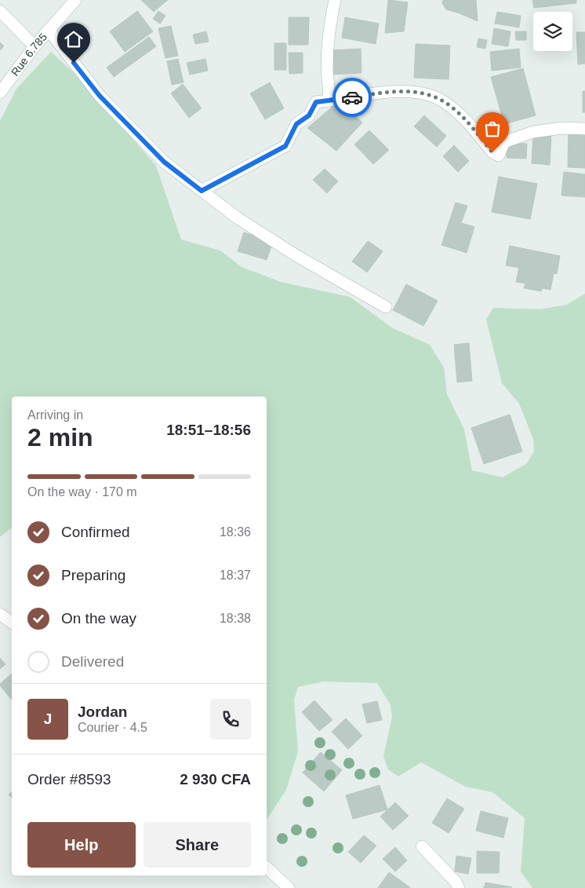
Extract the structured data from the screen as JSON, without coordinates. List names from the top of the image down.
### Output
{
  "streets": {
    "street": ["Rue 6.785"]
  },
  "page": {
    "heading": ["2 min", "Arriving in", "18:51–18:56"],
    "panel": [
      "Jordan",
      "Courier · 4.5",
      "Order #8593",
      "2 930 CFA"
    ],
    "bar": "On the way · 170 m",
    "list": [
      ["Confirmed", "18:36"],
      ["Preparing", "18:37"],
      ["On the way", "18:38"],
      "Delivered"
    ],
    "round": "J",
    "buttons": ["Help", "Share"]
  }
}
